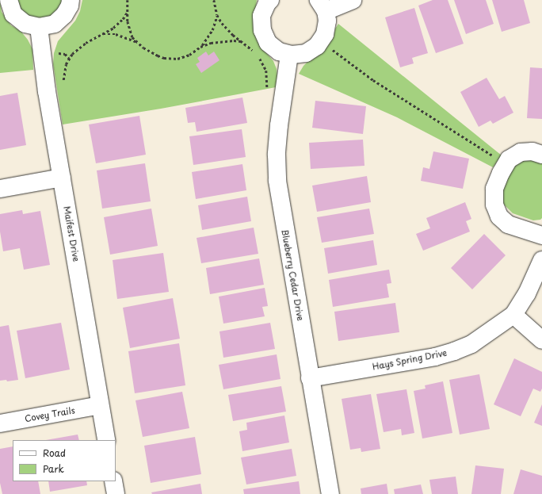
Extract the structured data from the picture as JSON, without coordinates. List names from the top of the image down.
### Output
{
  "streets": {
    "street": [
      "Maifest Drive",
      "Blueberry Cedar Drive",
      "Hays Spring Drive",
      "Covey Trails"
    ]
  },
  "crossings": [
    ["Maifest Drive", "Covey Trails"],
    ["Blueberry Cedar Drive", "Hays Spring Drive"]
  ],
  "legend": ["Road", "Park"]
}
